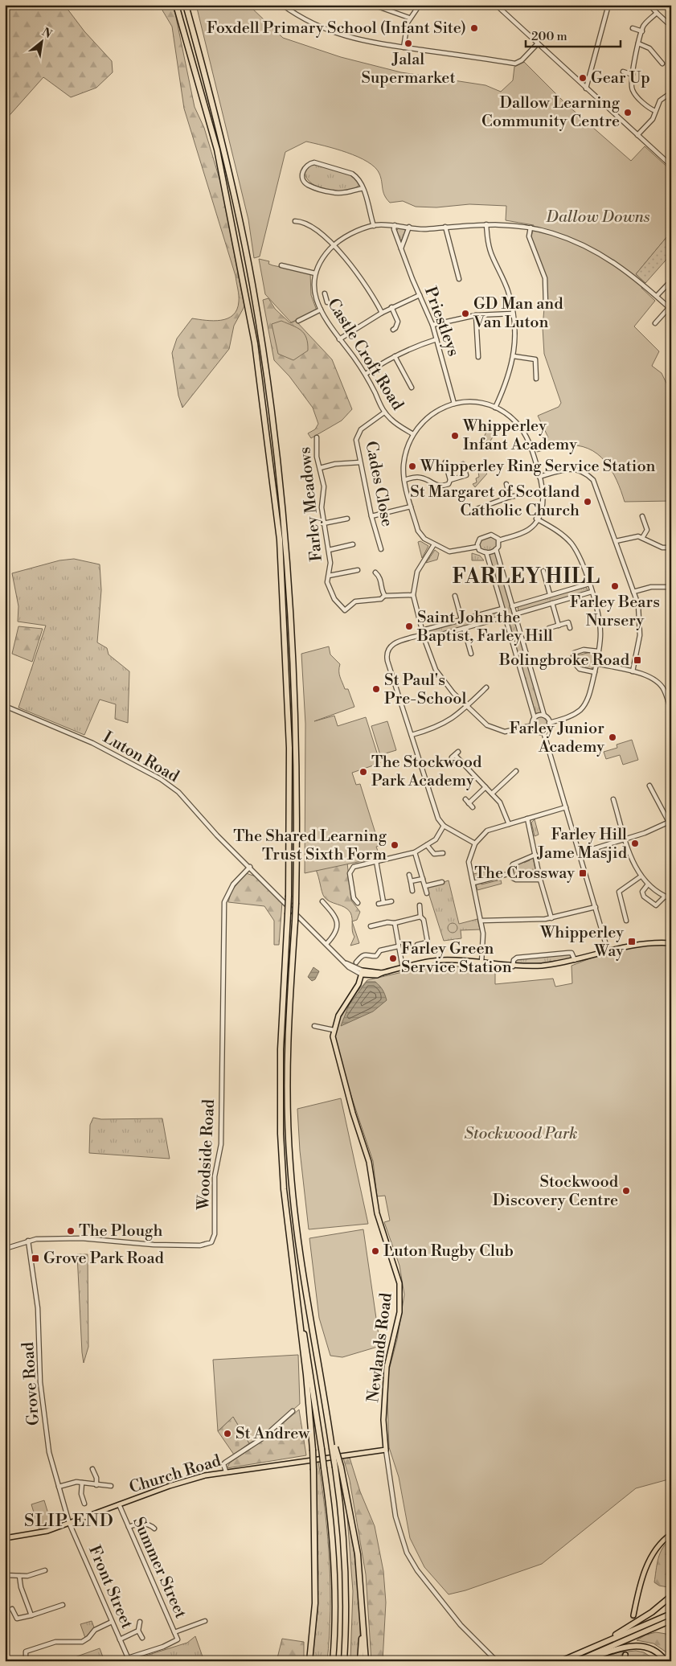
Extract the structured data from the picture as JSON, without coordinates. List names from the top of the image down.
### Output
{
  "streets": {
    "main road": ["Newlands Road", "Church Road"],
    "street": [
      "Priestleys",
      "Castle Croft Road",
      "Cades Close",
      "Farley Meadows",
      "Luton Road",
      "Woodside Road",
      "Grove Road",
      "Summer Street",
      "Front Street"
    ]
  },
  "crossings": [
    ["Priestleys", "Castle Croft Road"],
    ["Castle Croft Road", "Cades Close"],
    ["Luton Road", "Woodside Road"],
    ["Luton Road", "Newlands Road"],
    ["Woodside Road", "Grove Road"],
    ["Newlands Road", "Church Road"],
    ["Grove Road", "Church Road"],
    ["Grove Road", "Front Street"],
    ["Church Road", "Summer Street"],
    ["Church Road", "Front Street"],
    ["Summer Street", "Front Street"]
  ],
  "districts": ["FARLEY HILL", "SLIP END"],
  "parks": ["Dallow Downs", "Stockwood Park"],
  "places": {
    "other": [
      "Foxdell Primary School (Infant Site)",
      "Jalal Supermarket",
      "Gear Up",
      "Dallow Learning Community Centre",
      "GD Man and Van Luton",
      "Whipperley Infant Academy",
      "Whipperley Ring Service Station",
      "St Margaret of Scotland Catholic Church",
      "Farley Bears Nursery",
      "Saint John the Baptist, Farley Hill",
      "St Paul's Pre-School",
      "Farley Junior Academy",
      "The Stockwood Park Academy",
      "Farley Hill Jame Masjid",
      "The Shared Learning Trust Sixth Form",
      "Farley Green Service Station",
      "Stockwood Discovery Centre",
      "The Plough",
      "Luton Rugby Club",
      "St Andrew"
    ],
    "transit": [
      "Bolingbroke Road",
      "The Crossway",
      "Whipperley Way",
      "Grove Park Road"
    ]
  },
  "scale_bar": "200 m",
  "north": "top right"
}
